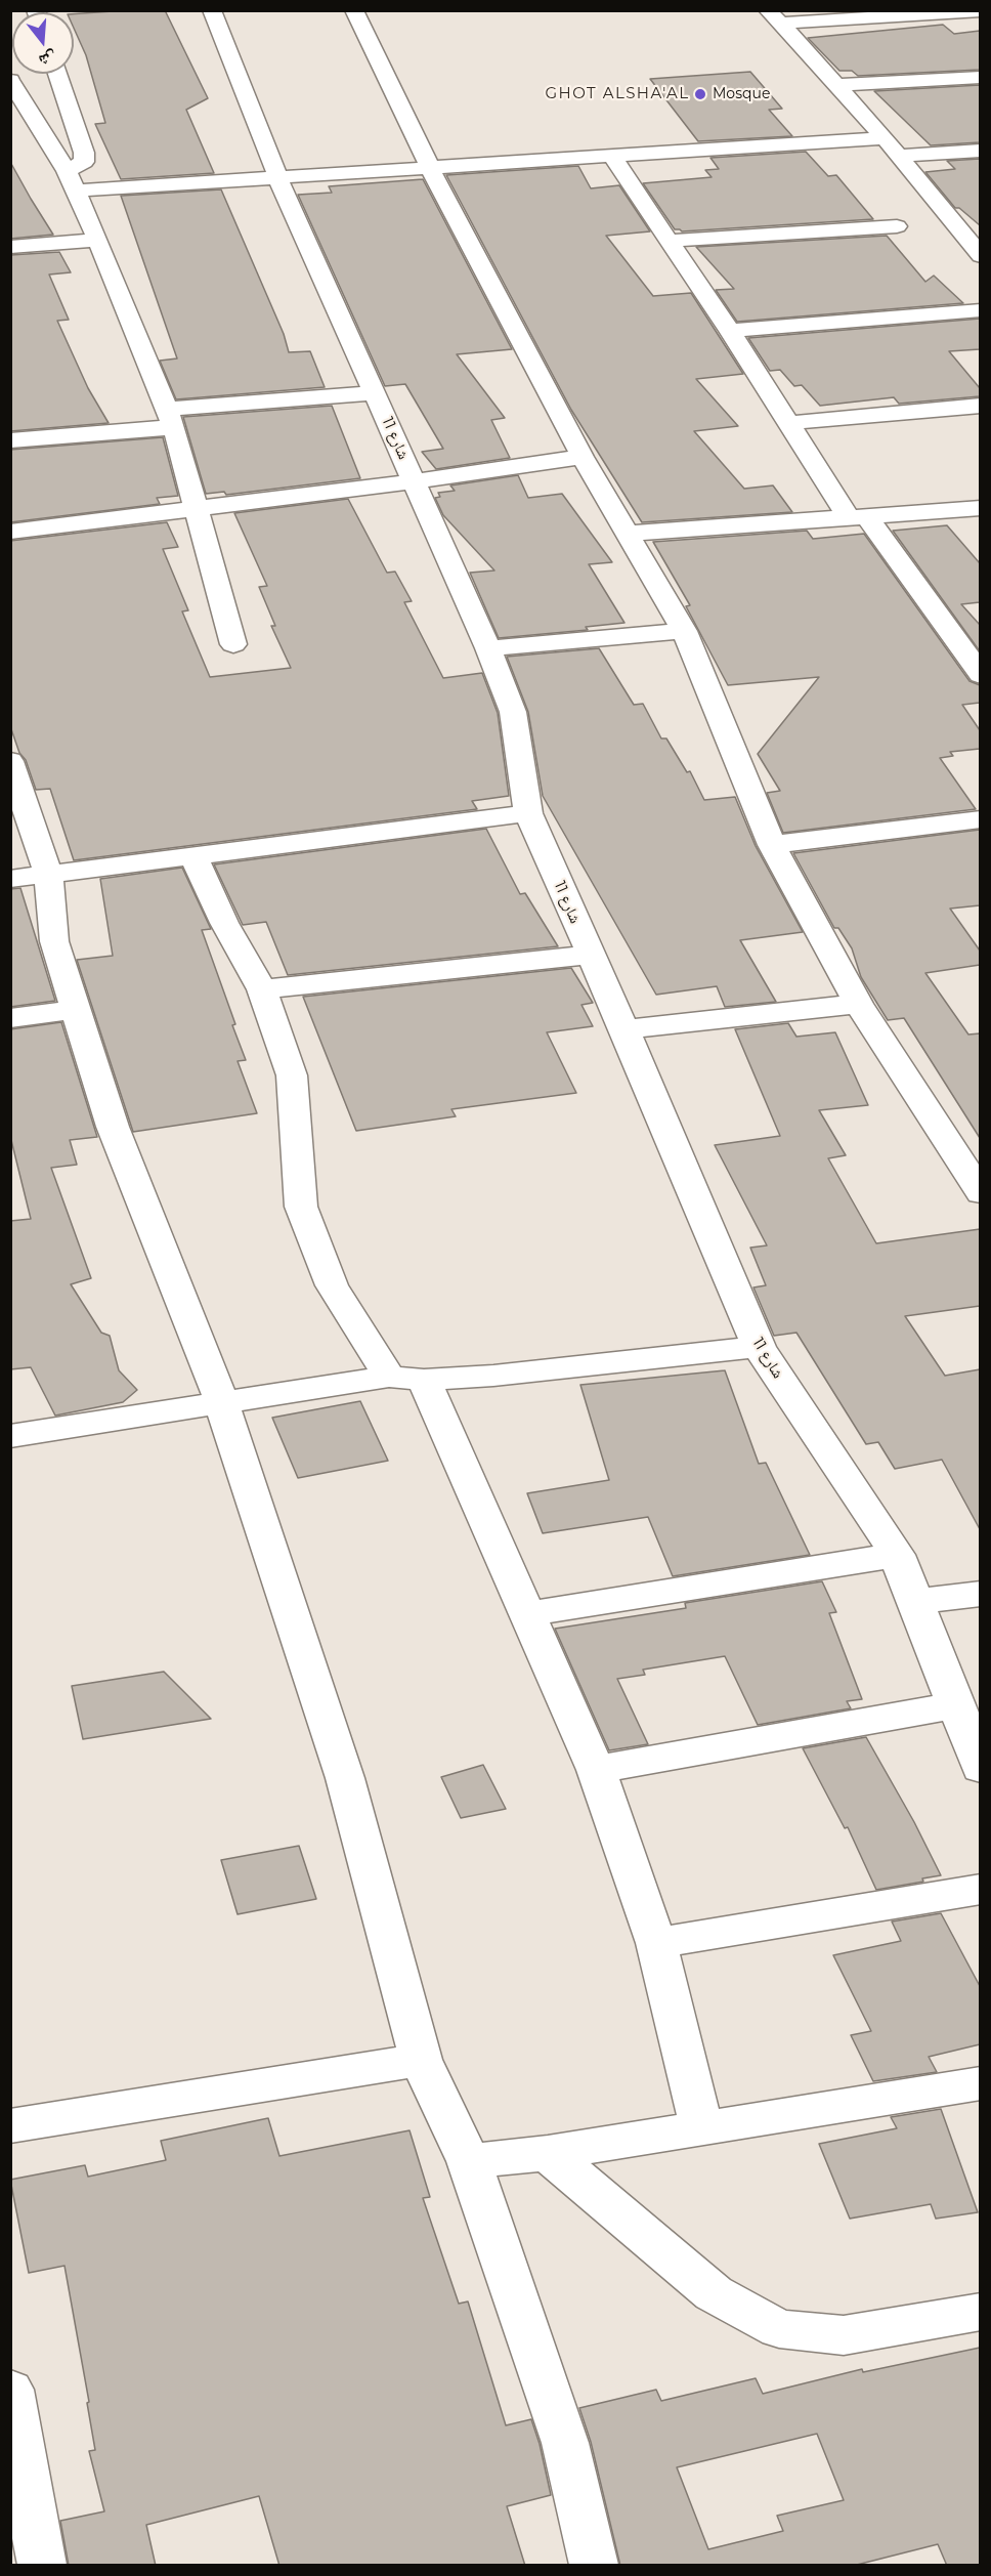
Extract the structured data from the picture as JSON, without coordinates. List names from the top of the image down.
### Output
{
  "streets": {
    "street": ["شارع 11"]
  },
  "districts": ["GHOT ALSHA'AL"],
  "places": ["Mosque"],
  "north": "bottom"
}
